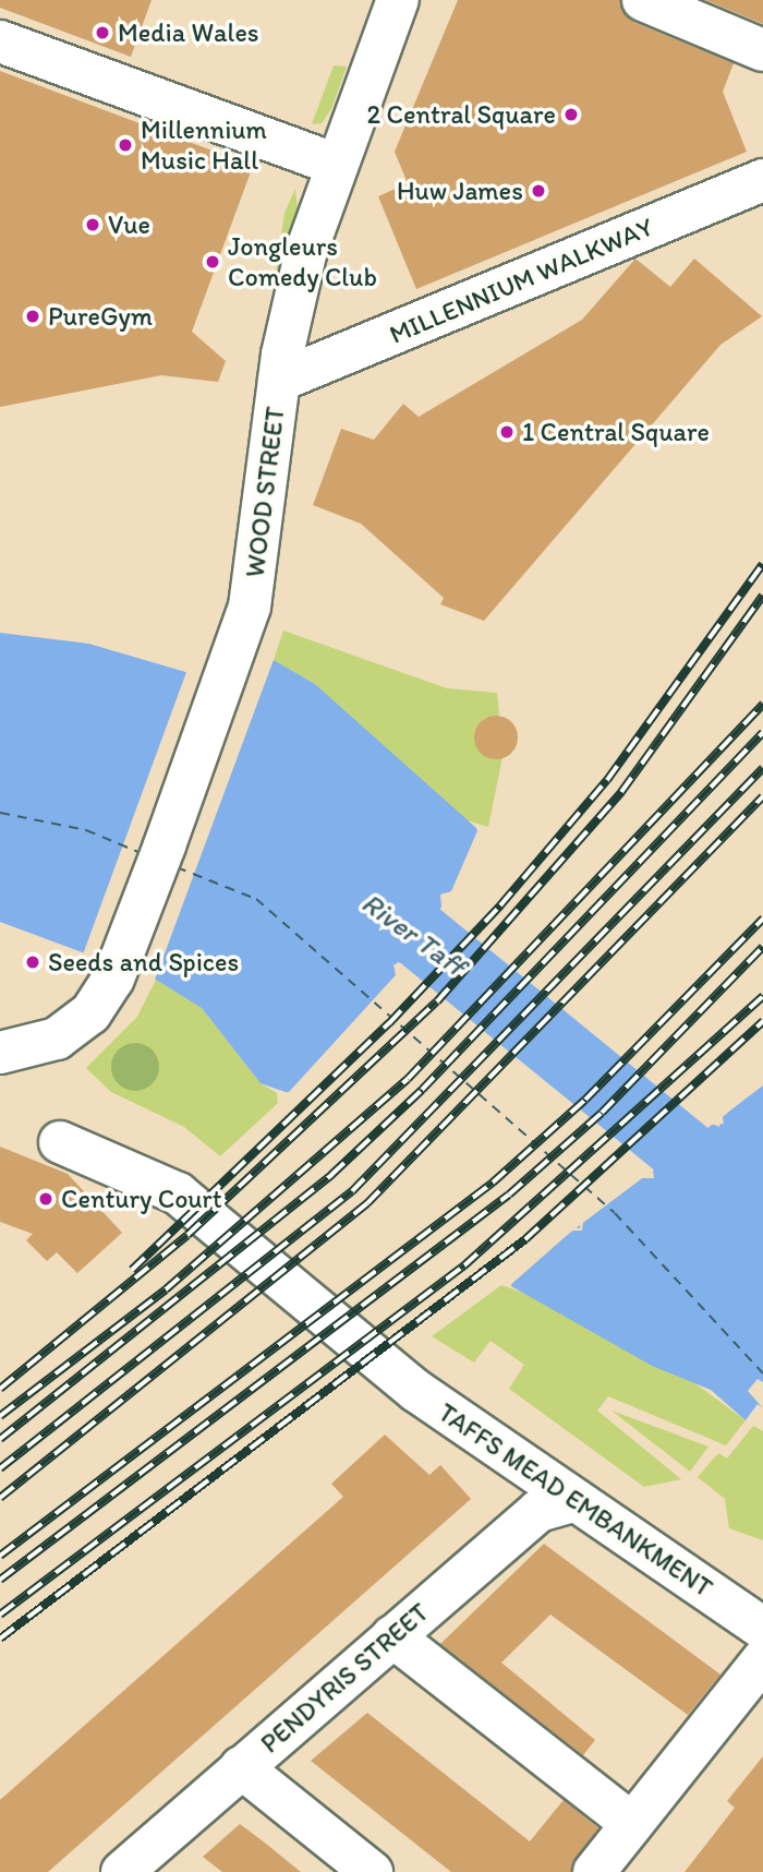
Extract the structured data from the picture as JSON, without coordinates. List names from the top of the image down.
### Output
{
  "streets": {
    "street": [
      "MILLENNIUM WALKWAY",
      "WOOD STREET",
      "TAFFS MEAD EMBANKMENT",
      "PENDYRIS STREET"
    ]
  },
  "crossings": [
    ["MILLENNIUM WALKWAY", "WOOD STREET"],
    ["TAFFS MEAD EMBANKMENT", "PENDYRIS STREET"]
  ],
  "water": ["River Taff"],
  "places": [
    "Media Wales",
    "2 Central Square",
    "Millennium Music Hall",
    "Huw James",
    "Vue",
    "Jongleurs Comedy Club",
    "PureGym",
    "1 Central Square",
    "Seeds and Spices",
    "Century Court"
  ]
}
